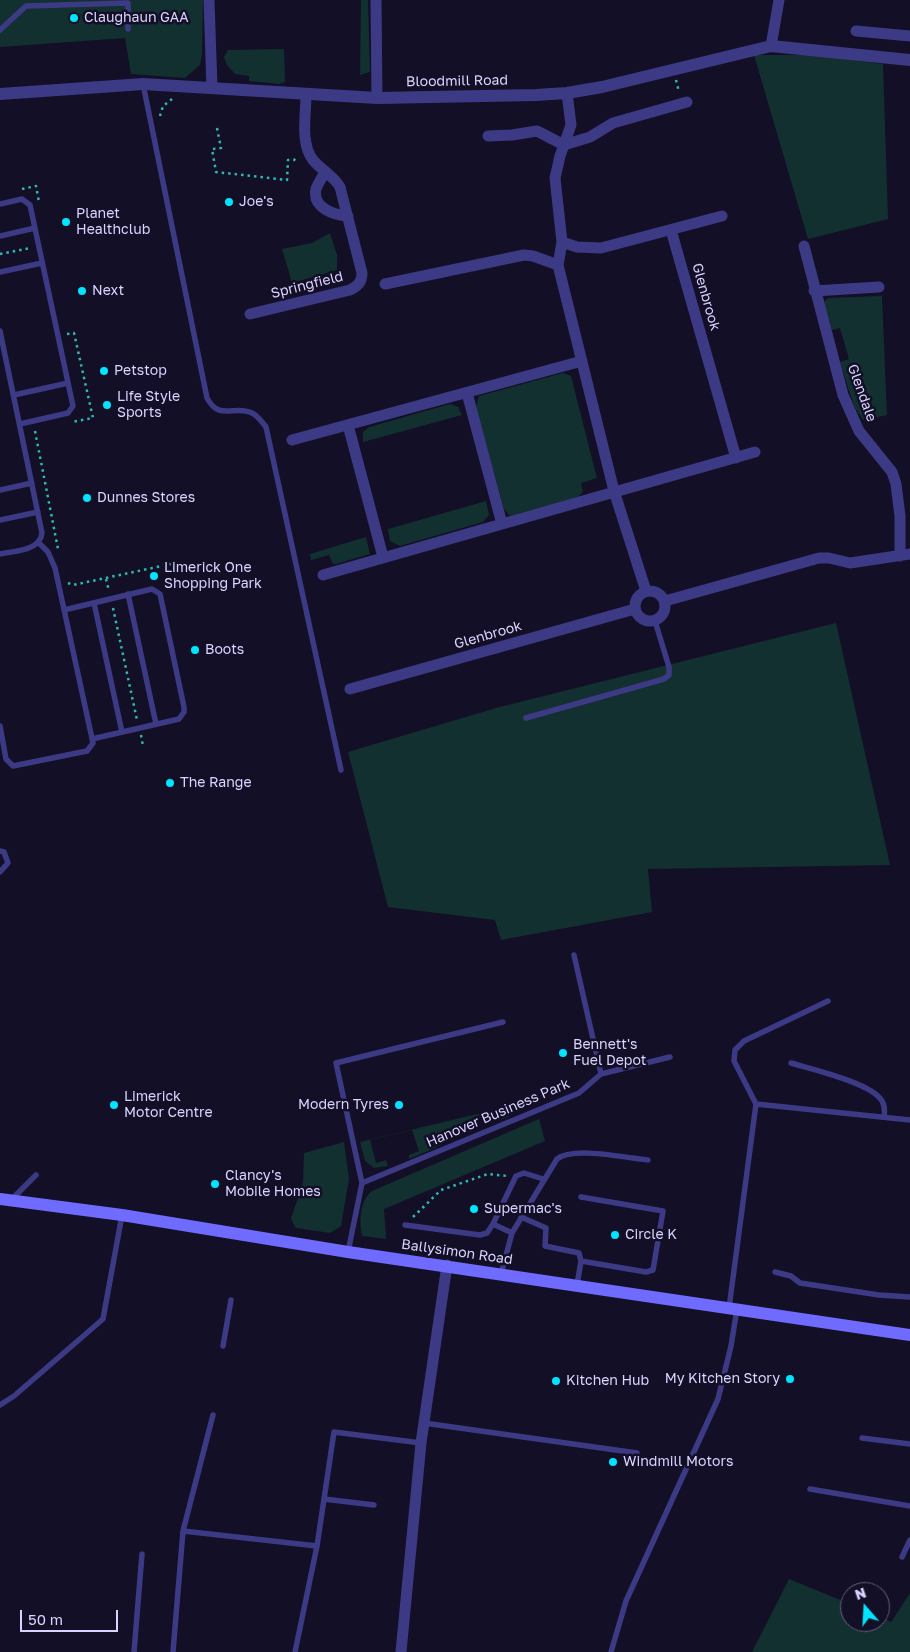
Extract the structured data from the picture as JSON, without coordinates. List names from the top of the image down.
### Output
{
  "streets": {
    "main road": ["Ballysimon Road"],
    "street": [
      "Bloodmill Road",
      "Springfield",
      "Glenbrook",
      "Glendale"
    ],
    "lane": ["Hanover Business Park"]
  },
  "crossings": [
    ["Bloodmill Road", "Springfield"],
    ["Glenbrook", "Glendale"]
  ],
  "places": [
    "Claughaun GAA",
    "Joe's",
    "Planet Healthclub",
    "Next",
    "Petstop",
    "Life Style Sports",
    "Dunnes Stores",
    "Limerick One Shopping Park",
    "Boots",
    "The Range",
    "Bennett's Fuel Depot",
    "Limerick Motor Centre",
    "Modern Tyres",
    "Clancy's Mobile Homes",
    "Supermac's",
    "Circle K",
    "My Kitchen Story",
    "Kitchen Hub",
    "Windmill Motors"
  ],
  "scale_bar": "50 m",
  "north": "top"
}
